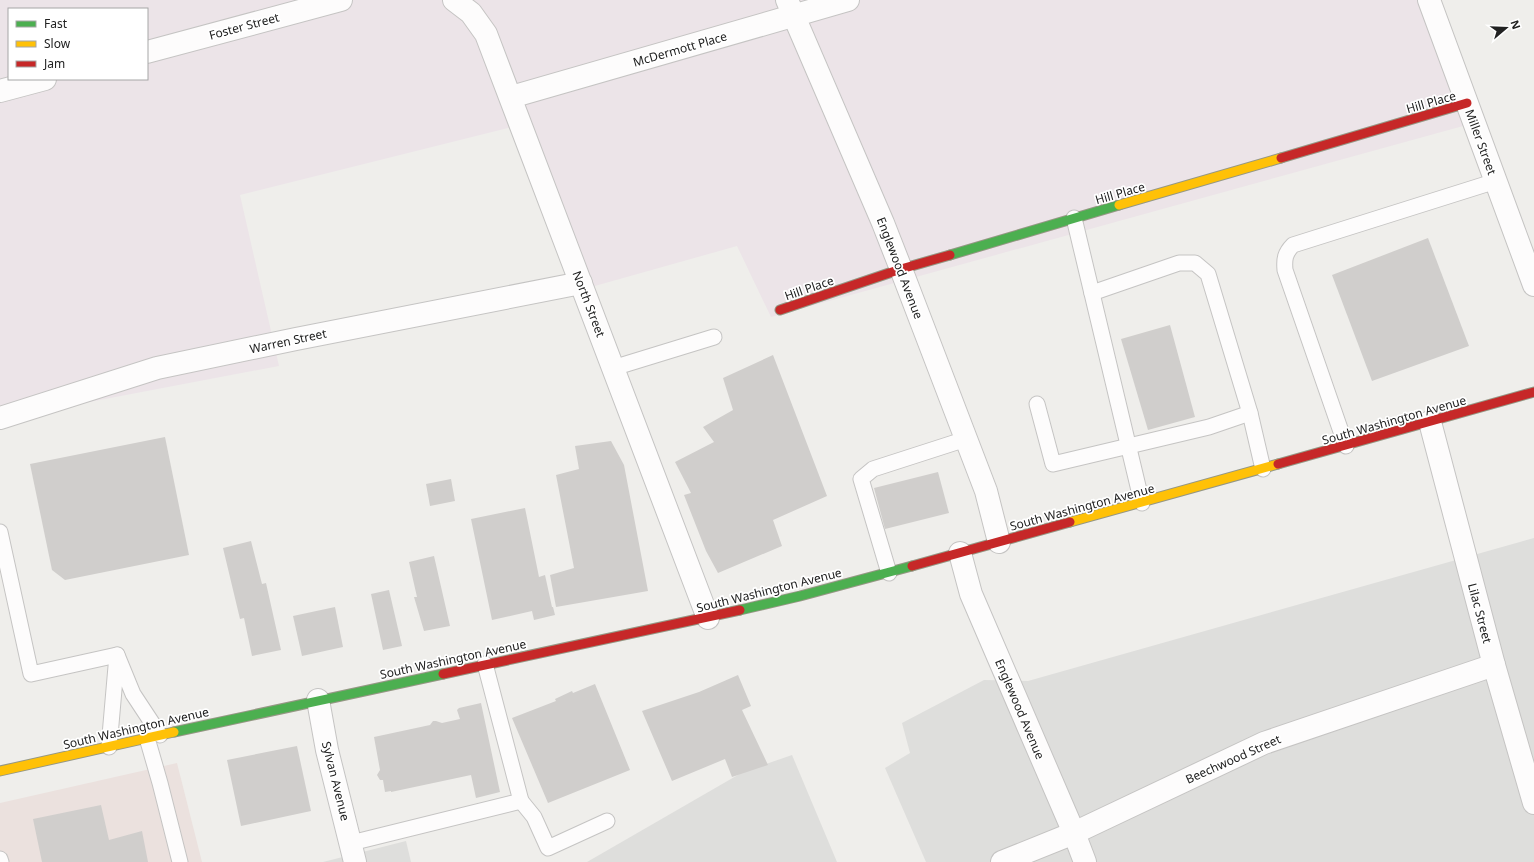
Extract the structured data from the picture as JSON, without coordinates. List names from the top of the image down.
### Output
{
  "streets": {
    "main road": ["Hill Place", "South Washington Avenue"],
    "street": [
      "Foster Street",
      "McDermott Place",
      "Miller Street",
      "Englewood Avenue",
      "North Street",
      "Warren Street",
      "Lilac Street",
      "Beechwood Street",
      "Sylvan Avenue"
    ]
  },
  "crossings": [
    ["McDermott Place", "Englewood Avenue"],
    ["McDermott Place", "North Street"],
    ["Hill Place", "Miller Street"],
    ["Hill Place", "Englewood Avenue"],
    ["Englewood Avenue", "South Washington Avenue"],
    ["Englewood Avenue", "Beechwood Street"],
    ["North Street", "Warren Street"],
    ["North Street", "South Washington Avenue"],
    ["South Washington Avenue", "Lilac Street"],
    ["South Washington Avenue", "Sylvan Avenue"],
    ["Lilac Street", "Beechwood Street"]
  ],
  "legend": ["Fast", "Slow", "Jam"],
  "north": "right"
}
